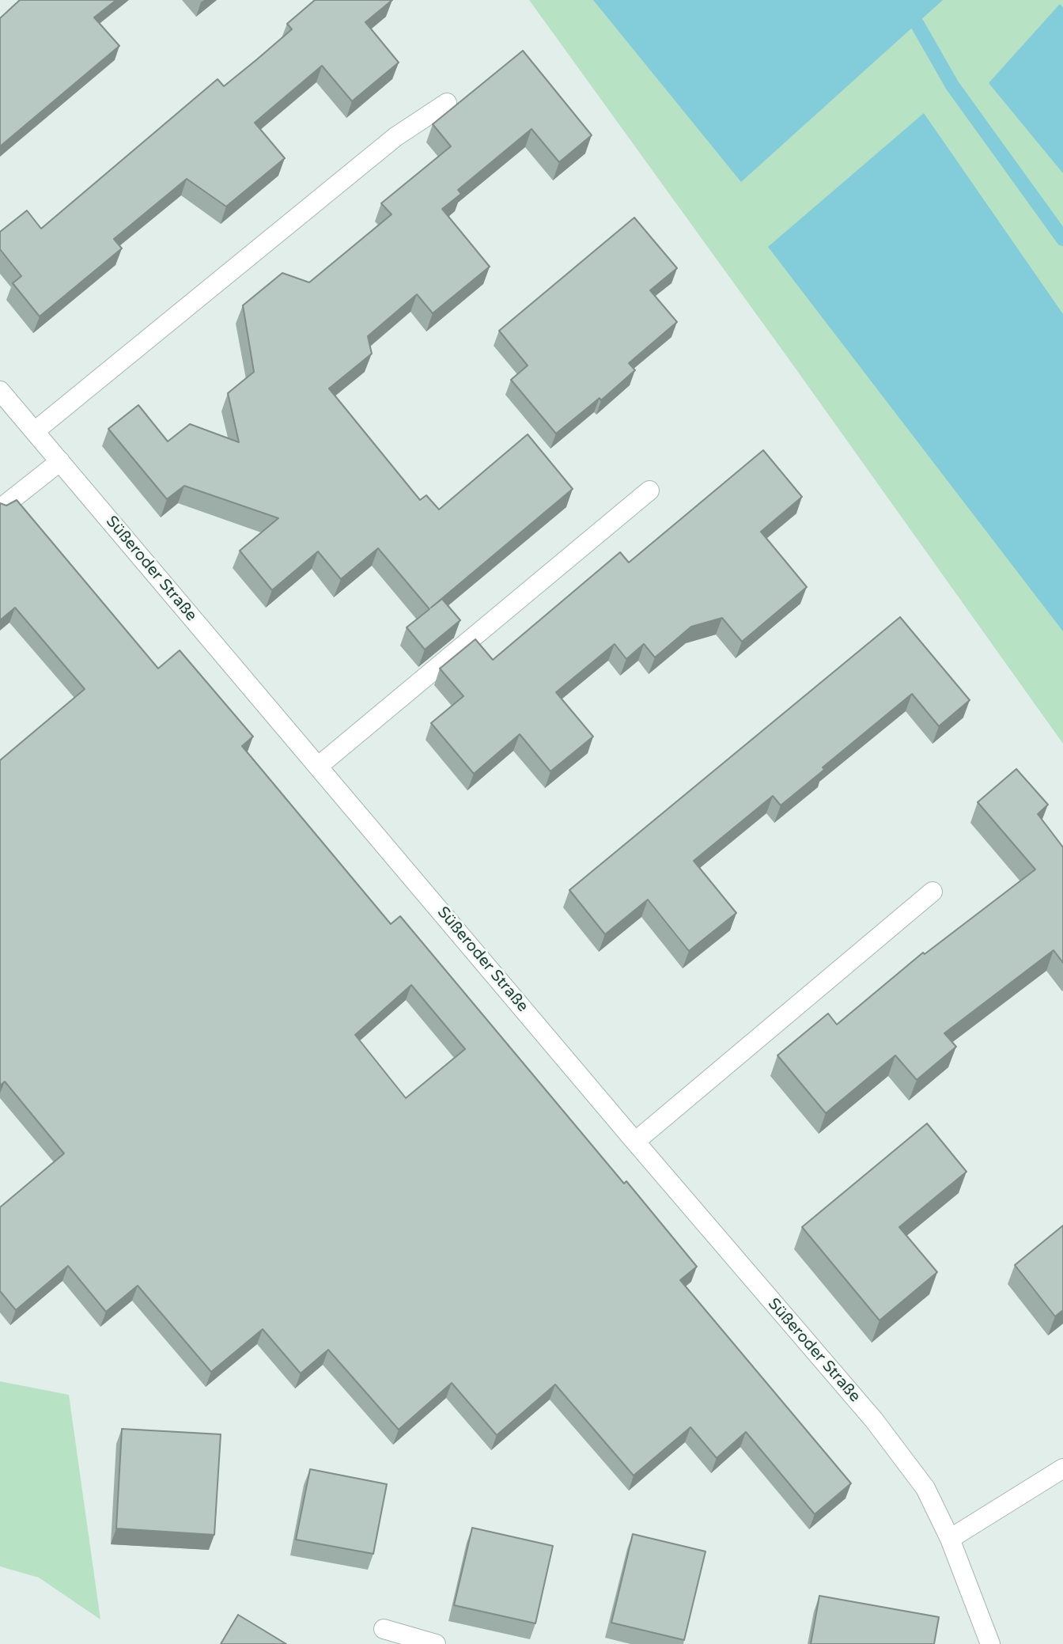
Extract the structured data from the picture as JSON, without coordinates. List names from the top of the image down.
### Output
{
  "streets": {
    "street": ["Süßeroder Straße"]
  }
}
